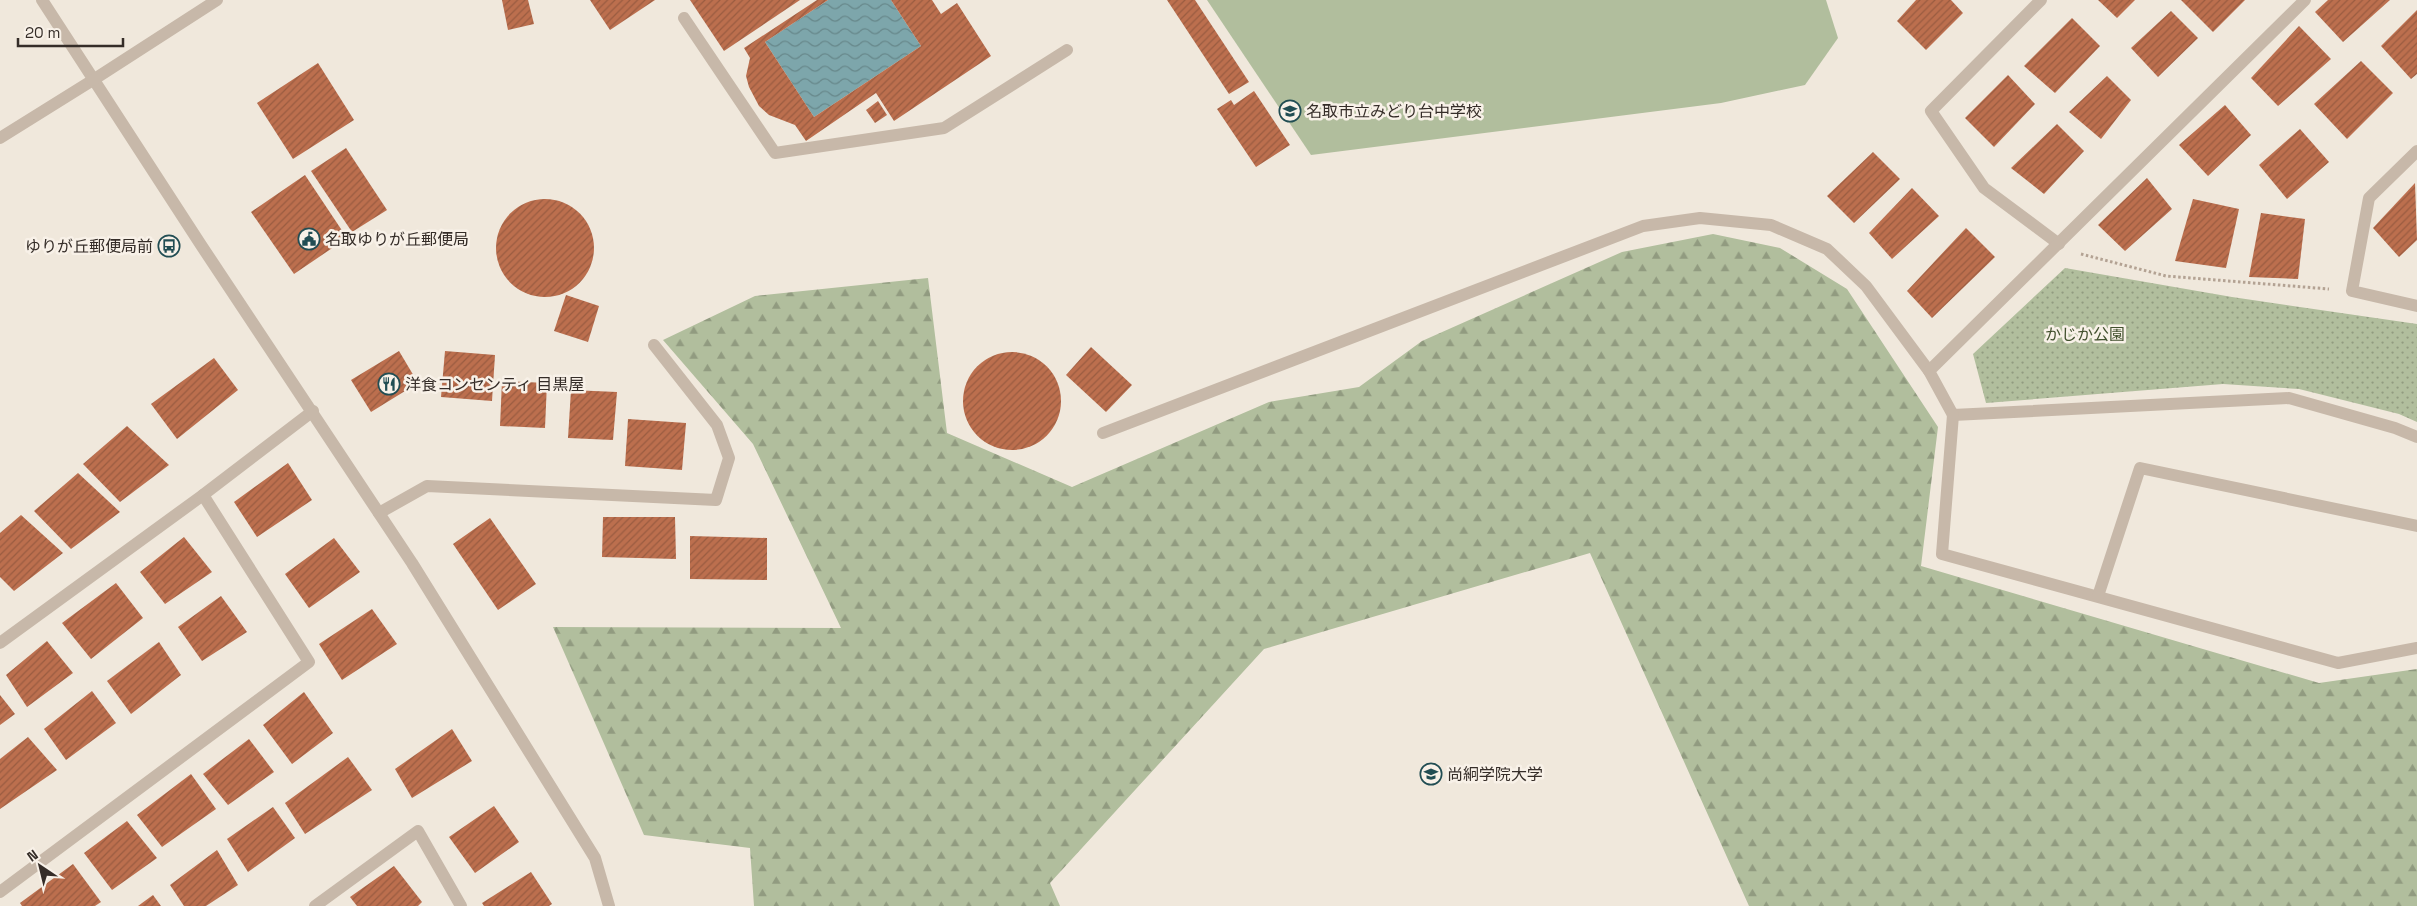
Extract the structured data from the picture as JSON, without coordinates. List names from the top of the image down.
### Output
{
  "parks": ["かじか公園"],
  "places": {
    "school or university": ["名取市立みどり台中学校", "尚絅学院大学"],
    "public building": ["名取ゆりが丘郵便局"],
    "bus stop": ["ゆりが丘郵便局前"],
    "restaurant": ["洋食コンセンティ 目黒屋"]
  },
  "scale_bar": "20 m",
  "north": "top left"
}
